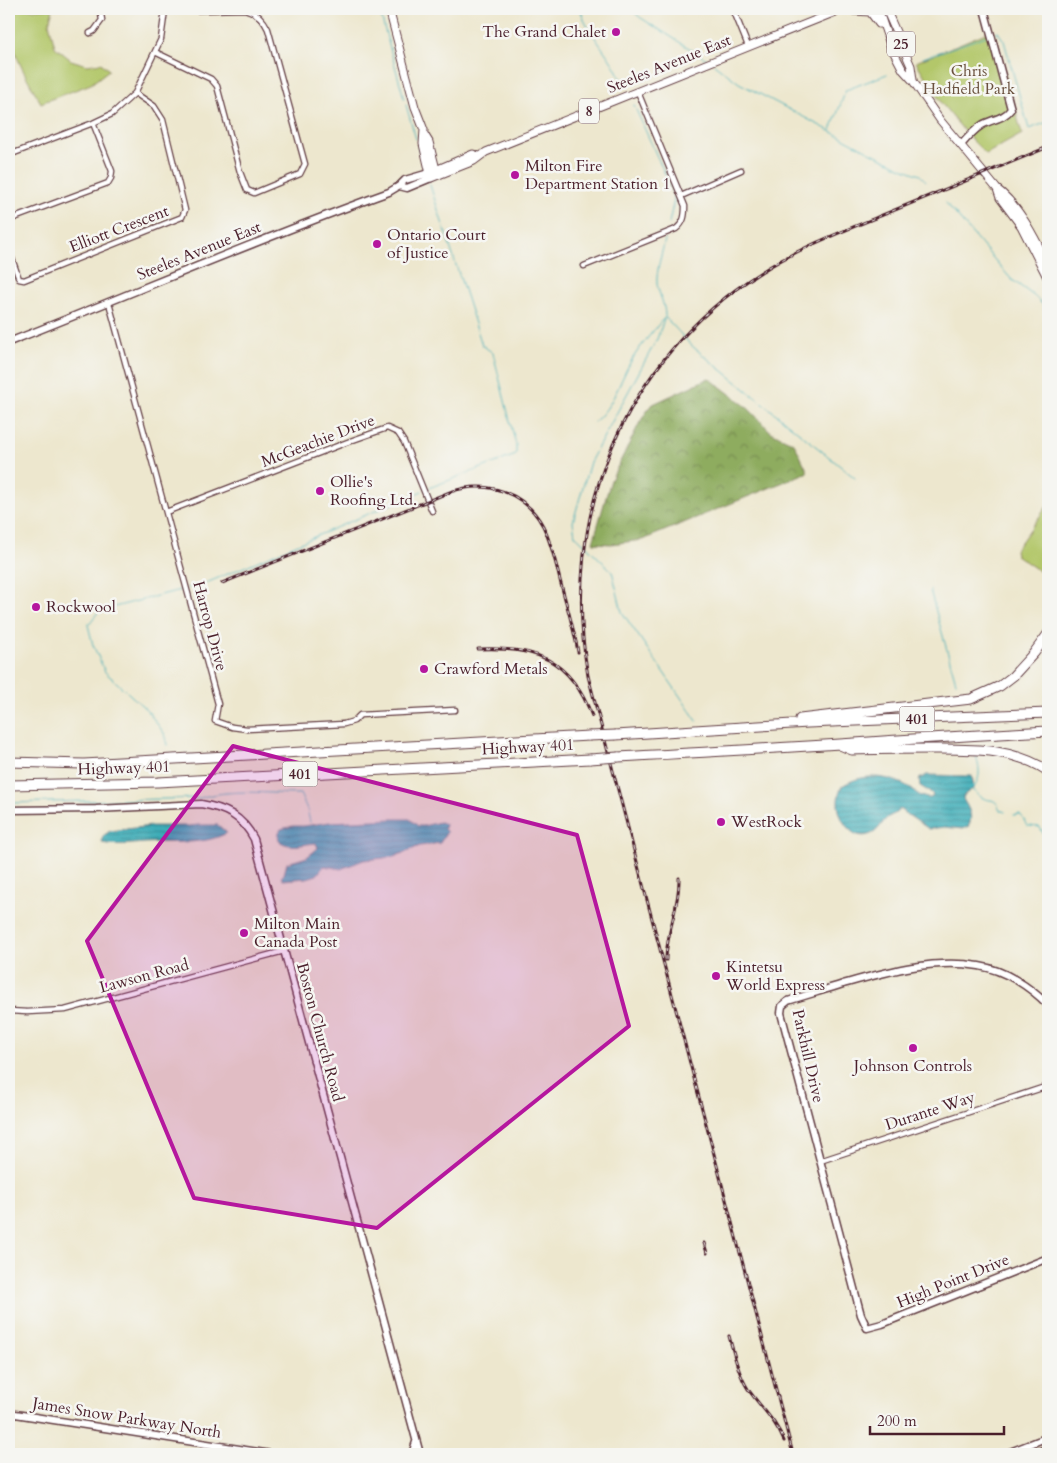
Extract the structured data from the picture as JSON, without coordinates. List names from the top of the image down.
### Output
{
  "streets": {
    "highway": ["401", "Highway 401"],
    "main road": ["25", "Steeles Avenue East", "8"],
    "street": [
      "Elliott Crescent",
      "McGeachie Drive",
      "Harrop Drive",
      "Lawson Road",
      "Boston Church Road",
      "Parkhill Drive",
      "Durante Way",
      "High Point Drive",
      "James Snow Parkway North"
    ]
  },
  "crossings": [
    ["Steeles Avenue East", "Harrop Drive"],
    ["McGeachie Drive", "Harrop Drive"],
    ["Lawson Road", "Boston Church Road"],
    ["Parkhill Drive", "Durante Way"],
    ["Parkhill Drive", "High Point Drive"]
  ],
  "parks": ["Chris Hadfield Park"],
  "places": [
    "The Grand Chalet",
    "Milton Fire Department Station 1",
    "Ontario Court of Justice",
    "Ollie's Roofing Ltd.",
    "Rockwool",
    "Crawford Metals",
    "WestRock",
    "Milton Main Canada Post",
    "Kintetsu World Express",
    "Johnson Controls"
  ],
  "scale_bar": "200 m"
}
